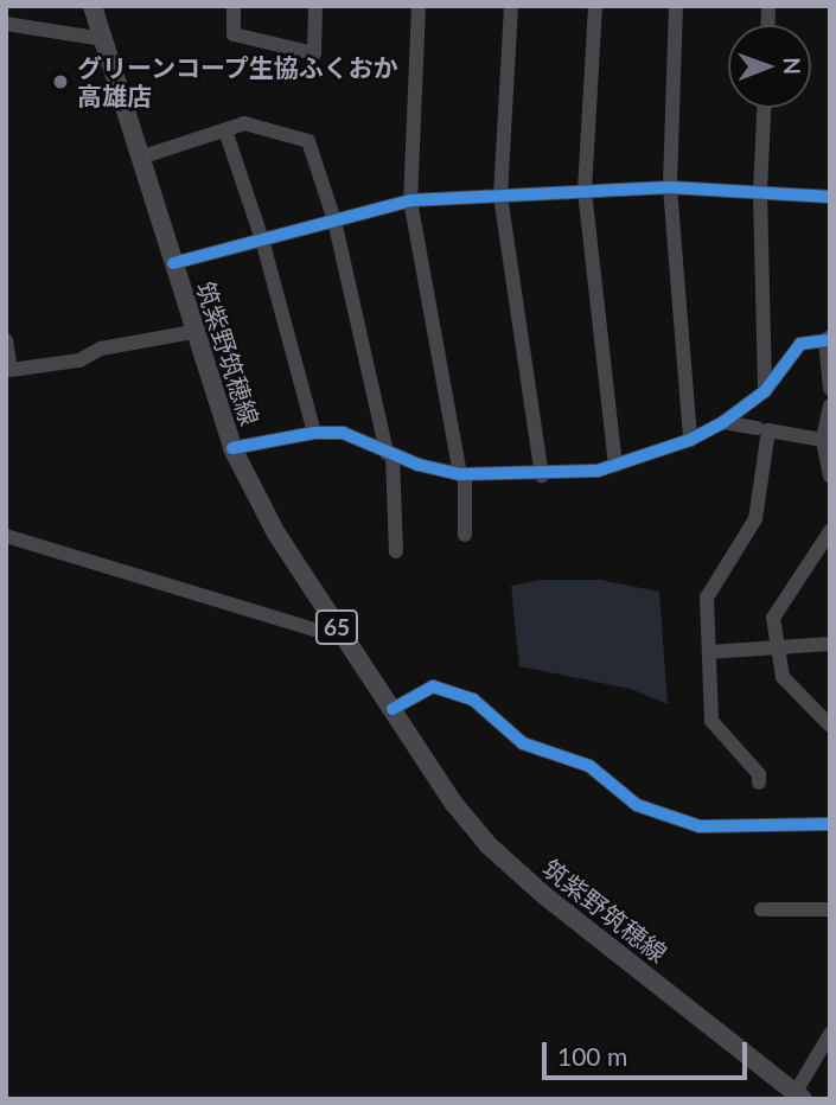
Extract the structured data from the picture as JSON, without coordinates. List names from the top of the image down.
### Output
{
  "streets": {
    "main road": ["筑紫野筑穂線", "65"]
  },
  "places": ["グリーンコープ生協ふくおか 高雄店"],
  "scale_bar": "100 m",
  "north": "right"
}
